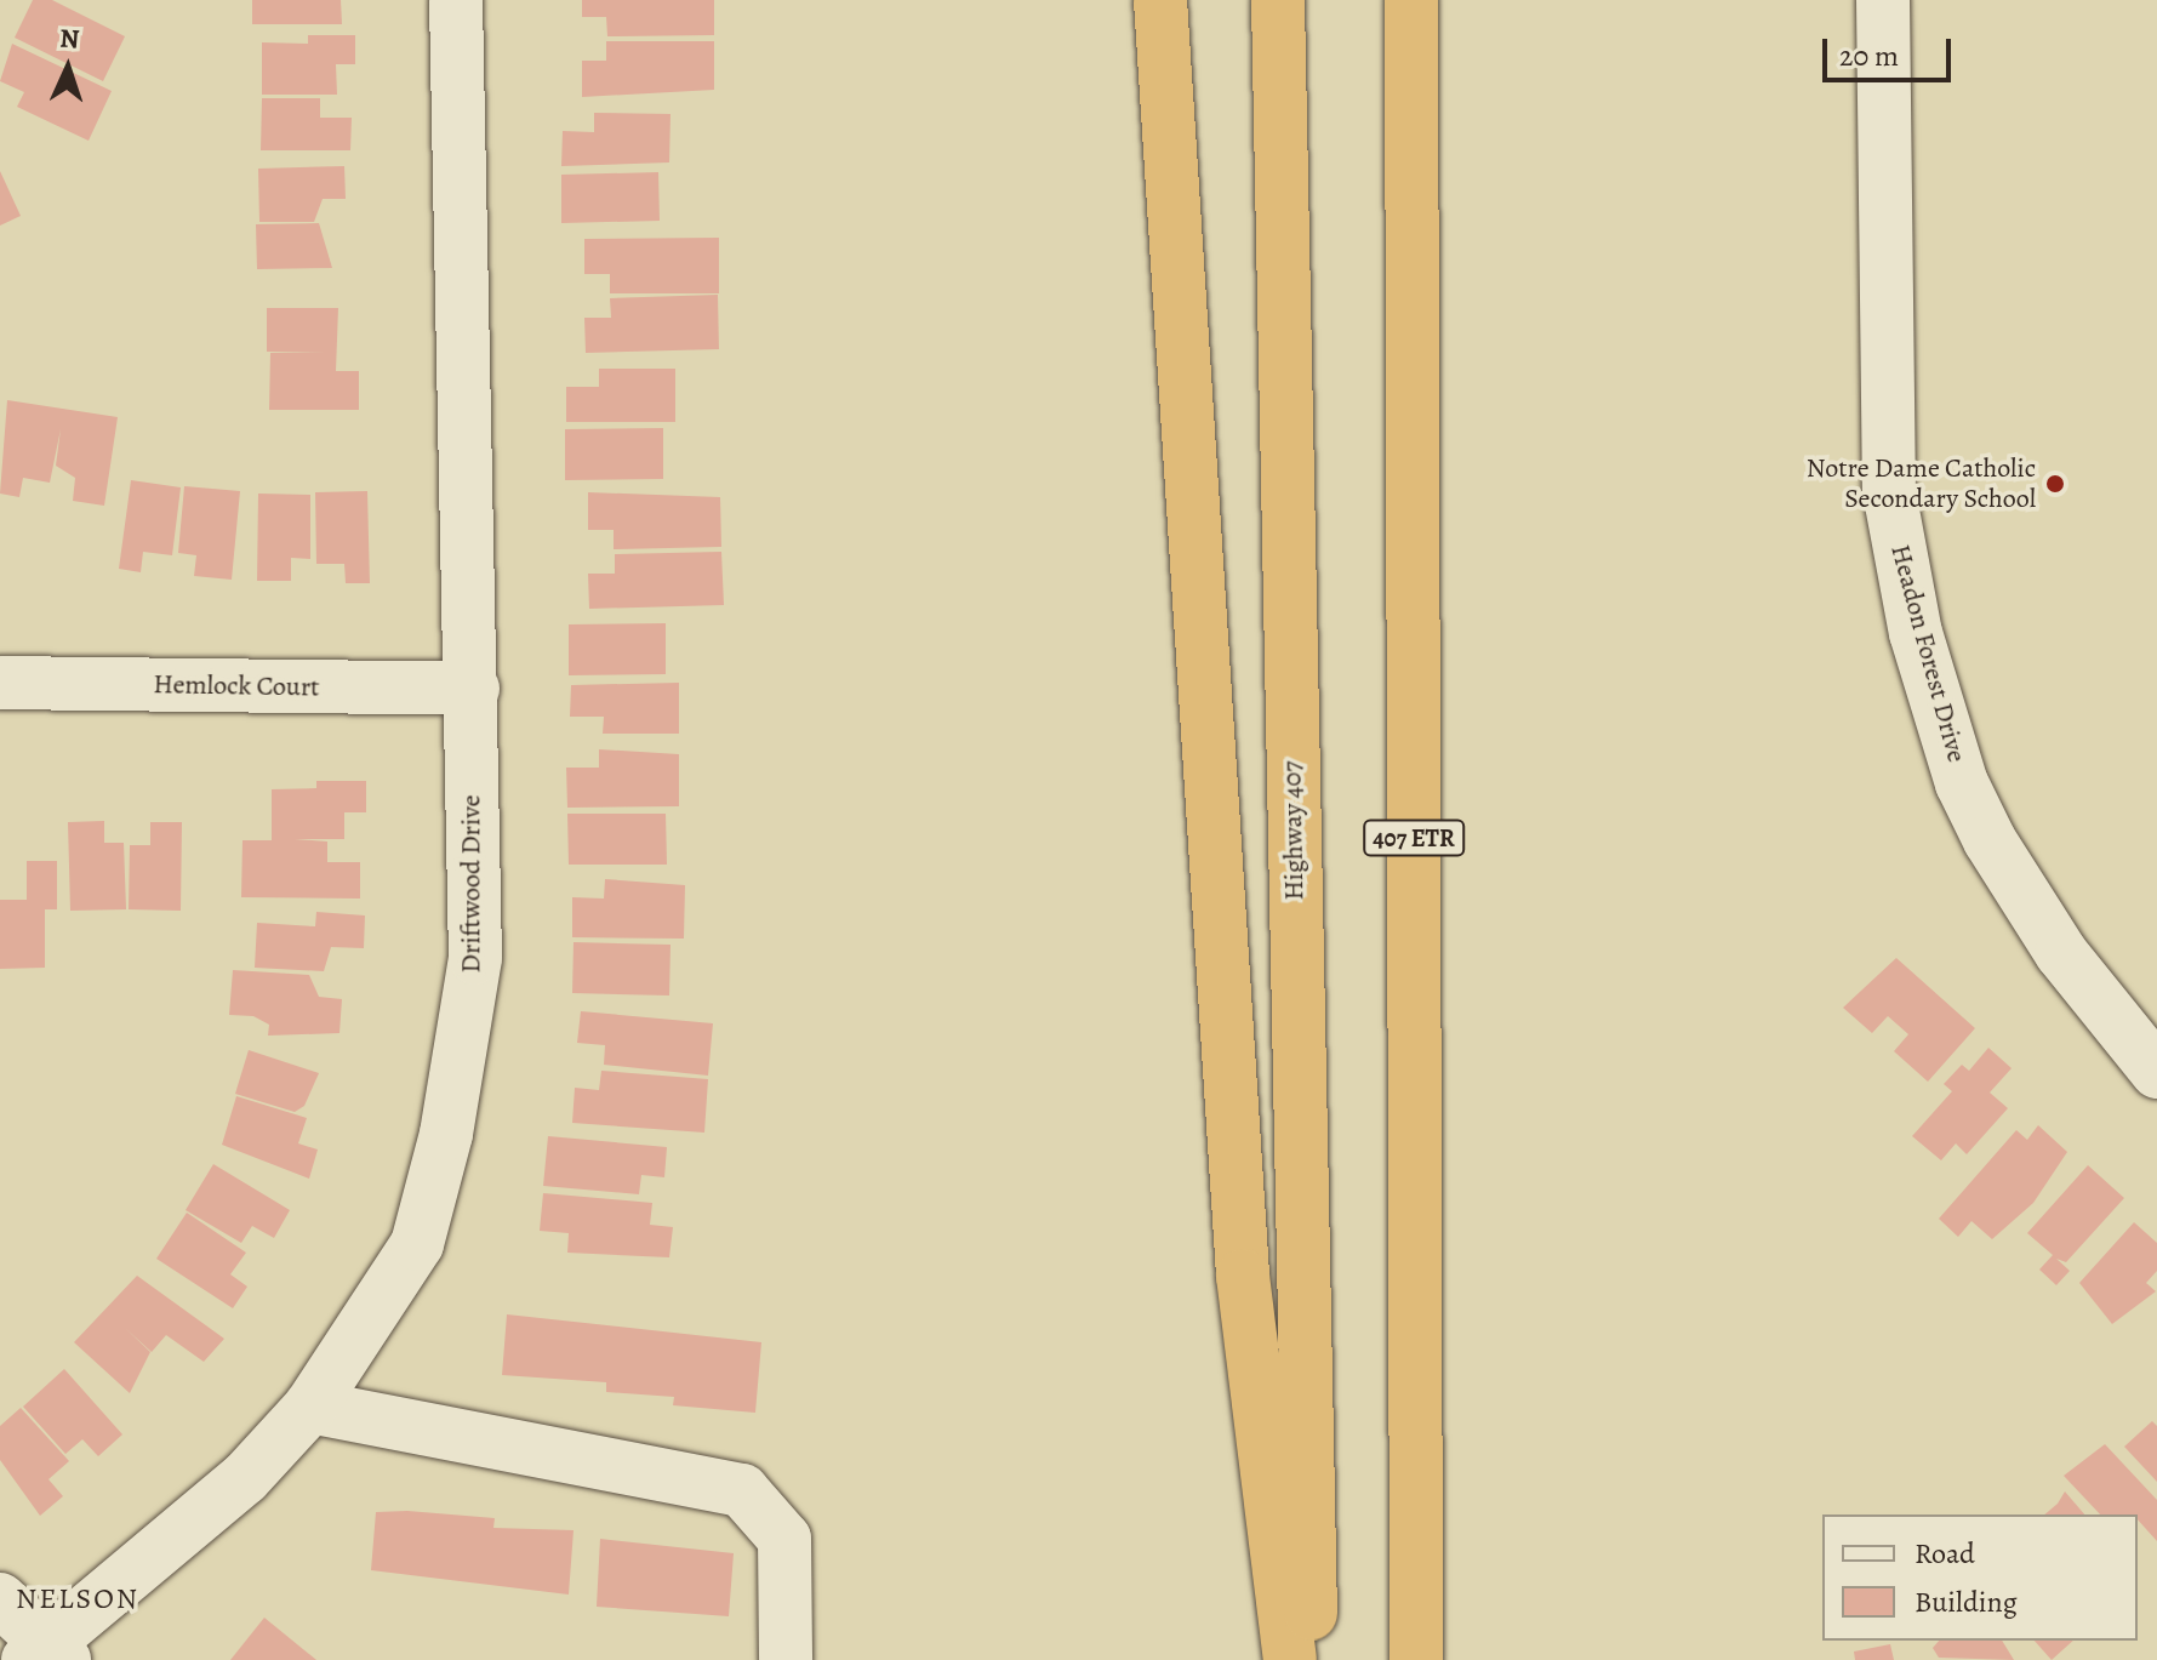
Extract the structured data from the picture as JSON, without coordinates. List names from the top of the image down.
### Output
{
  "streets": {
    "highway": ["Highway 407", "407 ETR"],
    "street": ["Headon Forest Drive", "Hemlock Court", "Driftwood Drive"]
  },
  "crossings": [
    ["Hemlock Court", "Driftwood Drive"]
  ],
  "districts": ["NELSON"],
  "places": ["Notre Dame Catholic Secondary School"],
  "legend": ["Road", "Building"],
  "scale_bar": "20 m",
  "north": "top"
}
